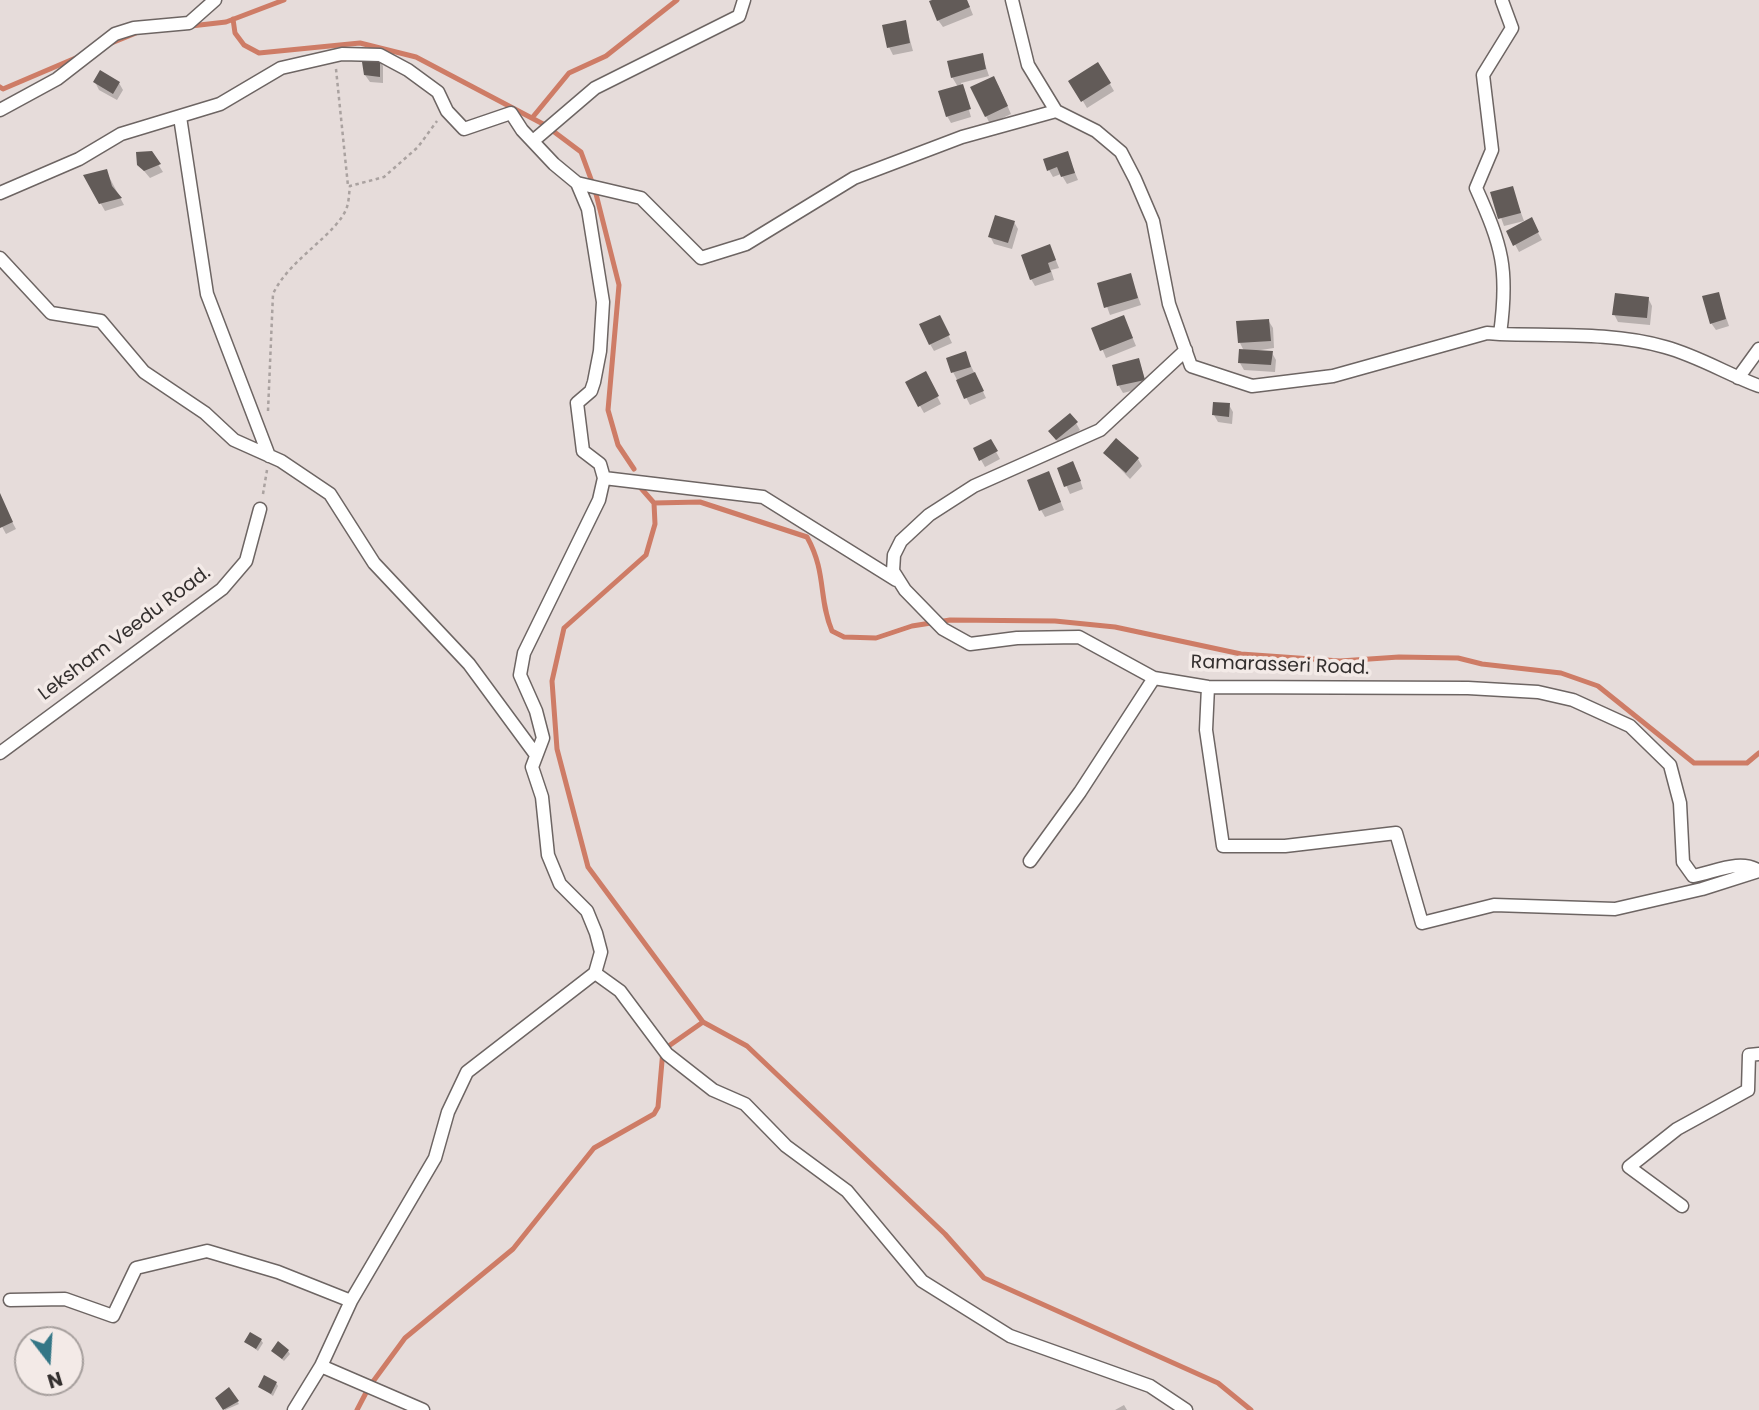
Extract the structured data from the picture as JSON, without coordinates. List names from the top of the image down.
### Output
{
  "streets": {
    "street": ["Leksham Veedu Road.", "Ramarasseri Road."]
  },
  "north": "bottom"
}
